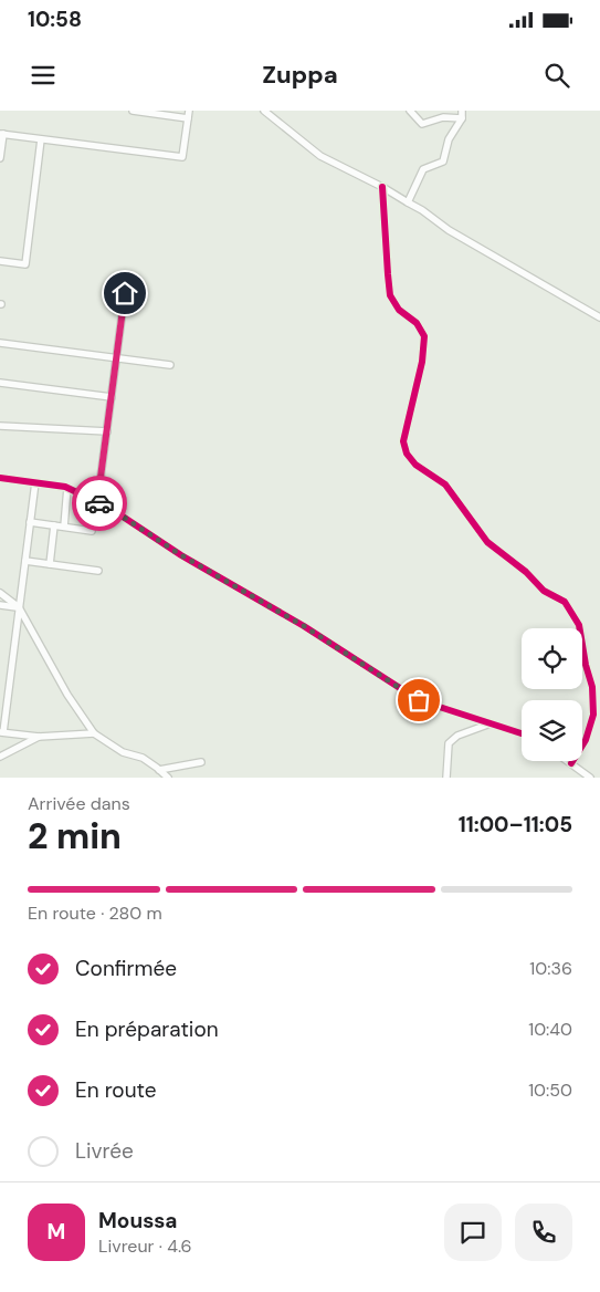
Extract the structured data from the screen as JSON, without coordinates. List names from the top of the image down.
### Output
{
  "page": {
    "status": "10:58",
    "header": "Zuppa",
    "heading": ["2 min", "Arrivée dans", "11:00–11:05"],
    "panel": ["Moussa", "Livreur · 4.6"],
    "bar": "En route · 280 m",
    "list": [
      ["Confirmée", "10:36"],
      ["En préparation", "10:40"],
      ["En route", "10:50"],
      "Livrée"
    ],
    "round": "M"
  }
}
